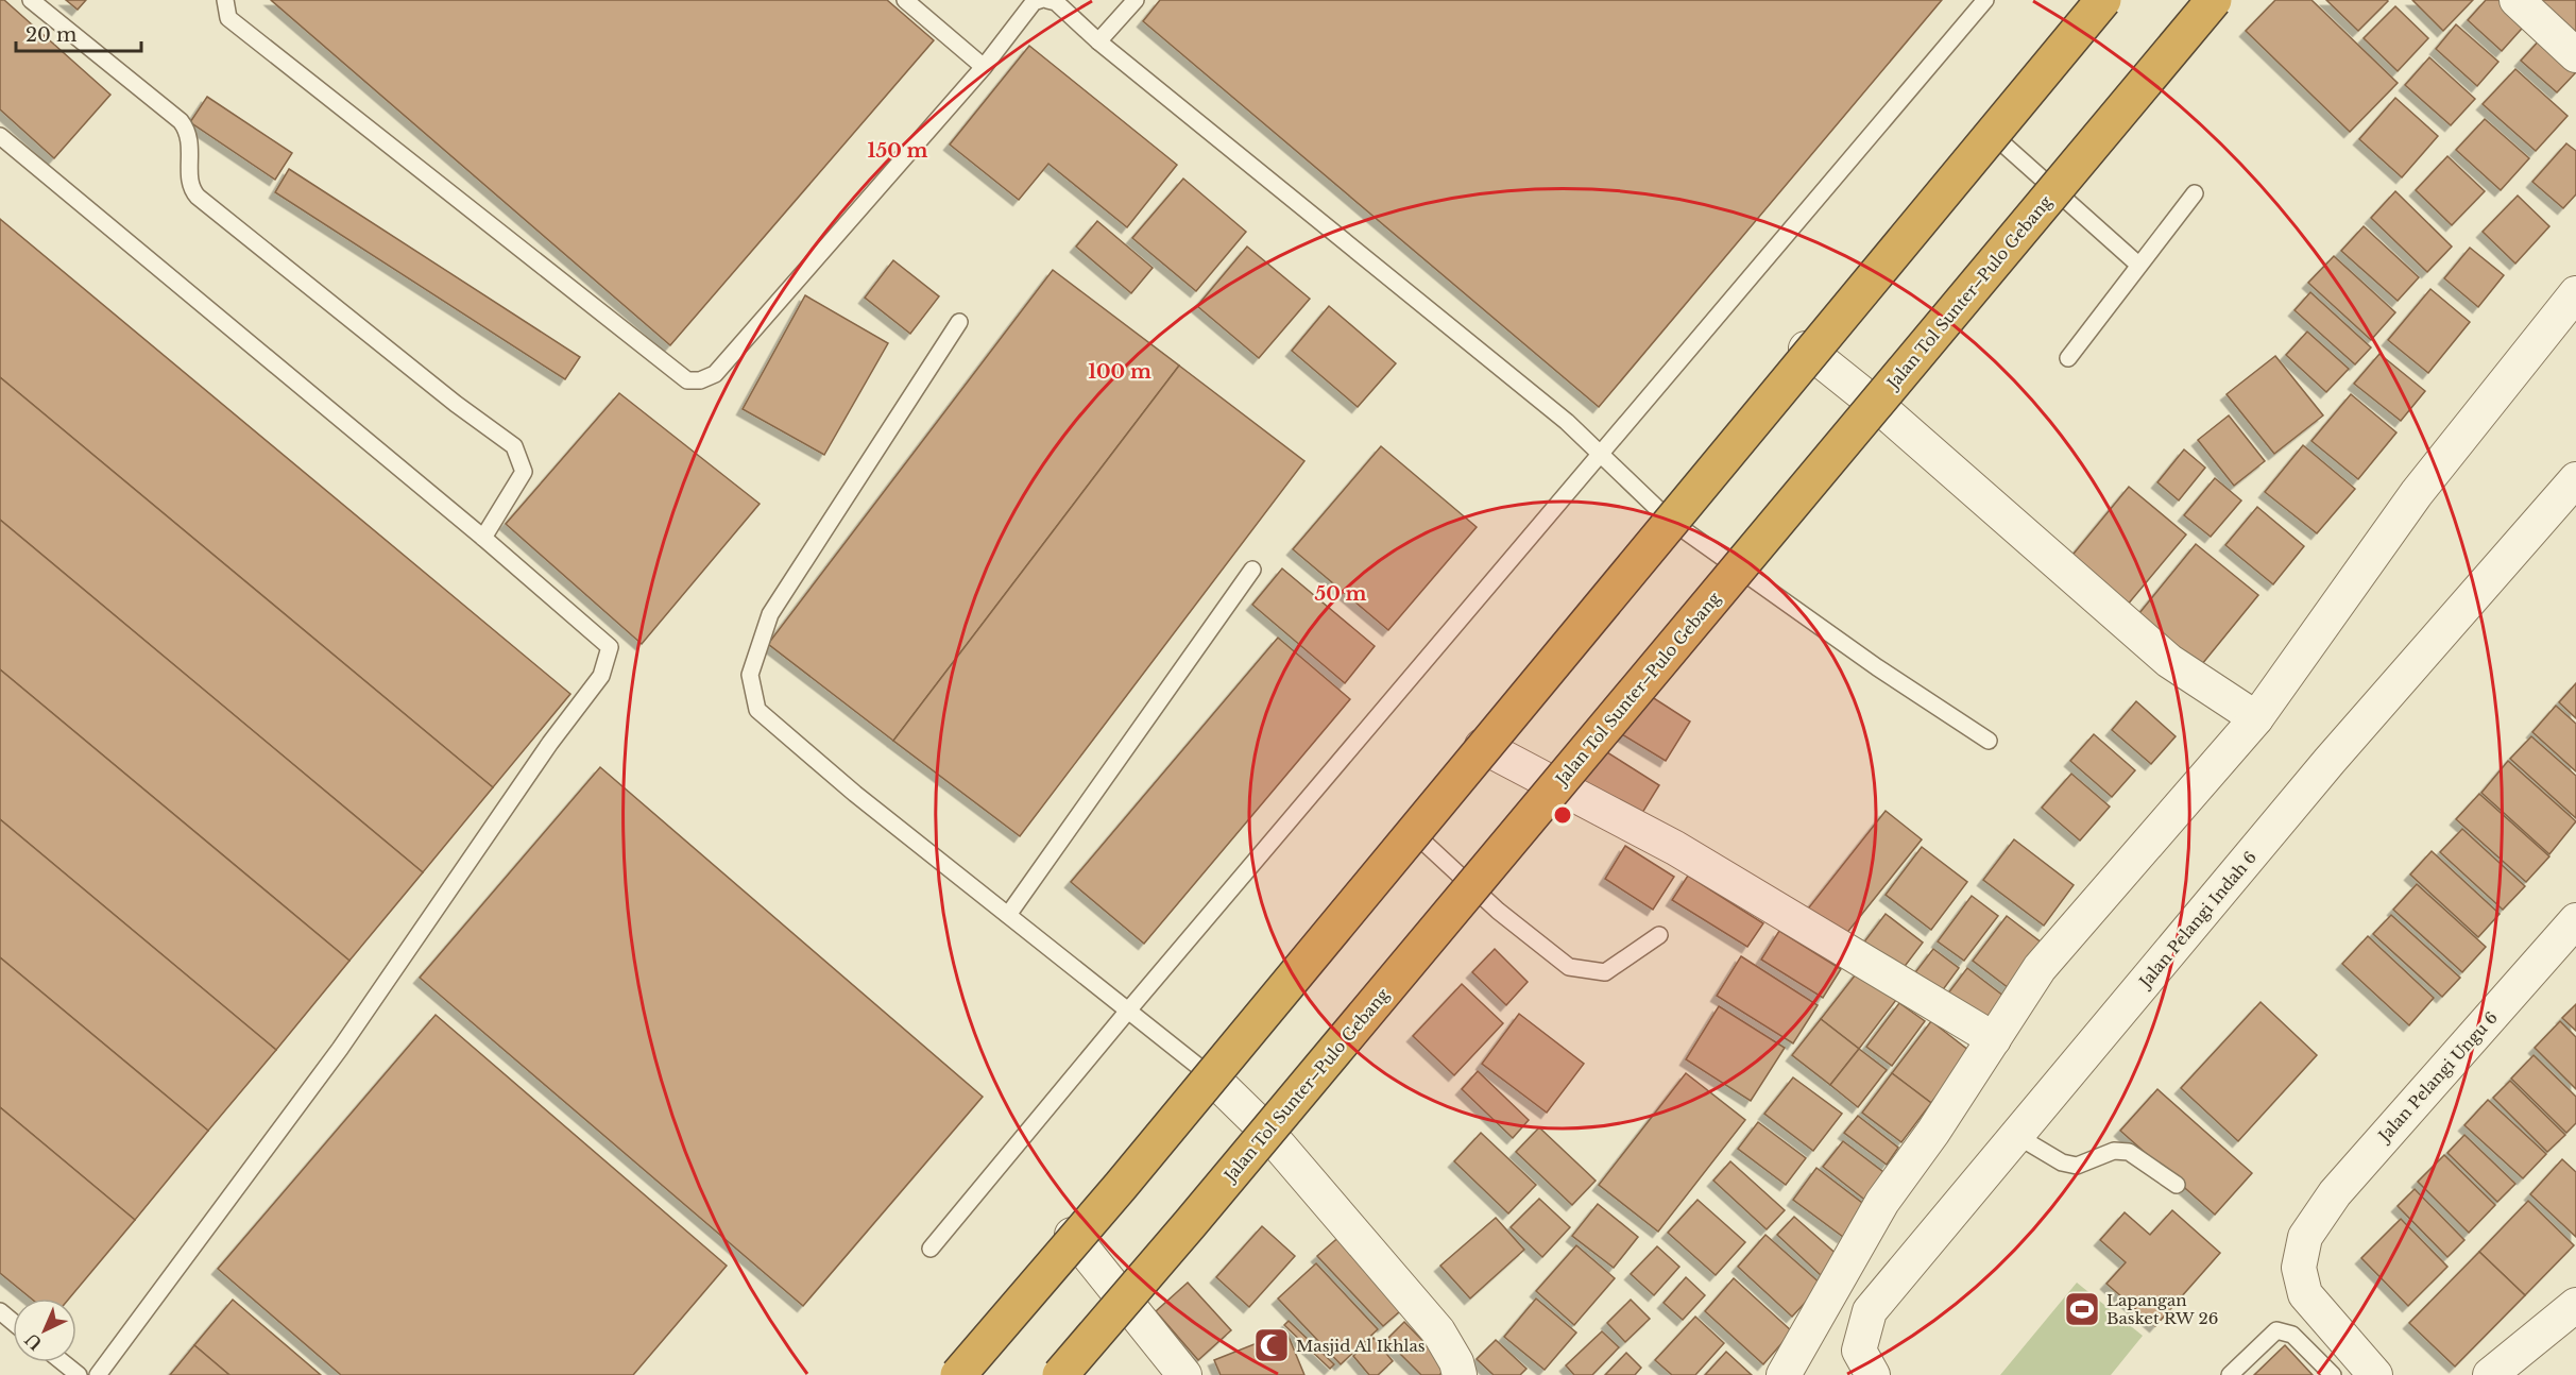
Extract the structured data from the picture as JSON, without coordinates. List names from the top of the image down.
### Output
{
  "streets": {
    "highway": ["Jalan Tol Sunter–Pulo Gebang"],
    "street": ["Jalan Pelangi Indah 6", "Jalan Pelangi Ungu 6"]
  },
  "places": {
    "sports": ["Lapangan Basket RW 26"],
    "mosque": ["Masjid Al Ikhlas"]
  },
  "scale_bar": "20 m",
  "north": "bottom left",
  "rings": ["150 m", "100 m", "50 m"]
}
